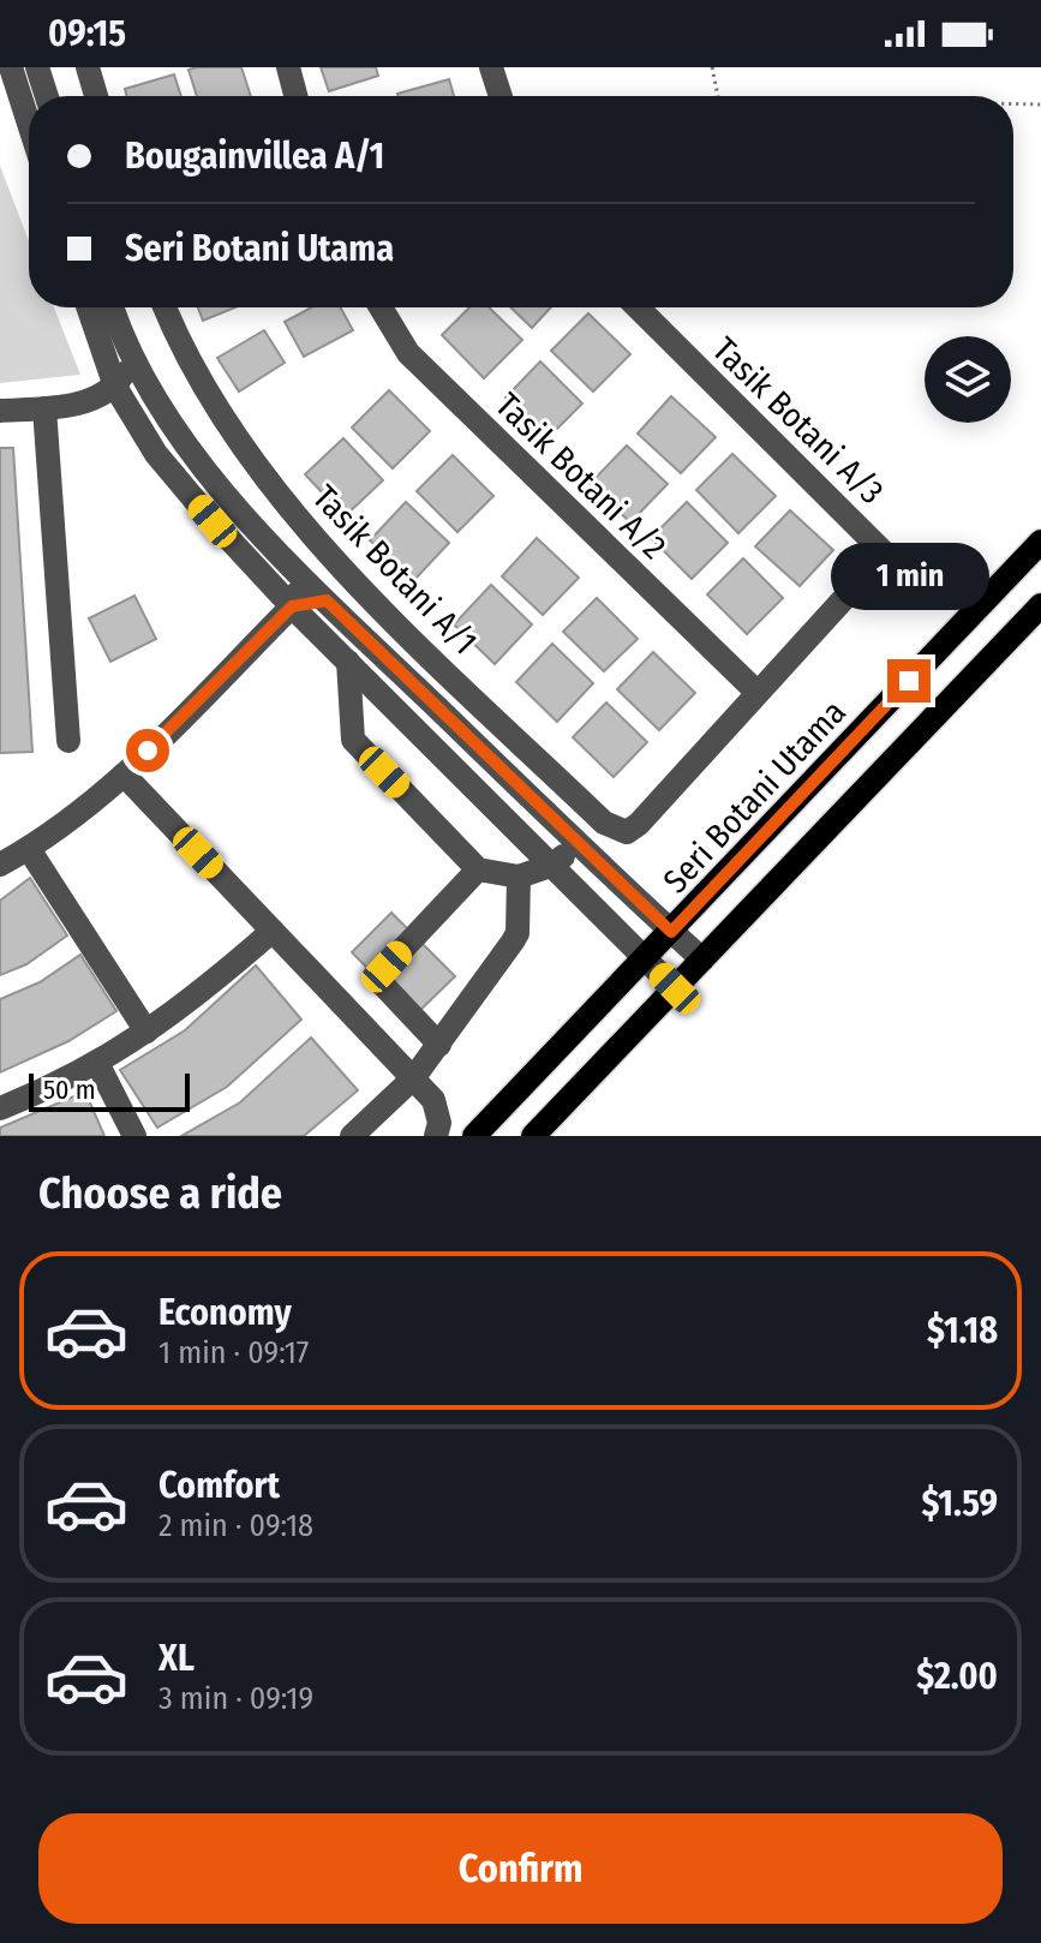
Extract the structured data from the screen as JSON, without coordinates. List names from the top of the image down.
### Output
{
  "streets": {
    "main road": ["Seri Botani Utama"],
    "street": ["Tasik Botani A/3", "Tasik Botani A/2", "Tasik Botani A/1"]
  },
  "crossings": [
    ["Tasik Botani A/3", "Tasik Botani A/2"],
    ["Tasik Botani A/3", "Tasik Botani A/1"],
    ["Tasik Botani A/2", "Tasik Botani A/1"]
  ],
  "scale_bar": "50 m",
  "page": {
    "status": "09:15",
    "banner": ["Bougainvillea A/1", "Seri Botani Utama"],
    "bubble": "1 min",
    "scale": "50 m",
    "heading": "Choose a ride",
    "list": [
      {
        "name": "Economy",
        "note": "1 min · 09:17",
        "value": "$1.18"
      },
      {
        "name": "Comfort",
        "note": "2 min · 09:18",
        "value": "$1.59"
      },
      {
        "name": "XL",
        "note": "3 min · 09:19",
        "value": "$2.00"
      }
    ],
    "buttons": "Confirm"
  }
}
